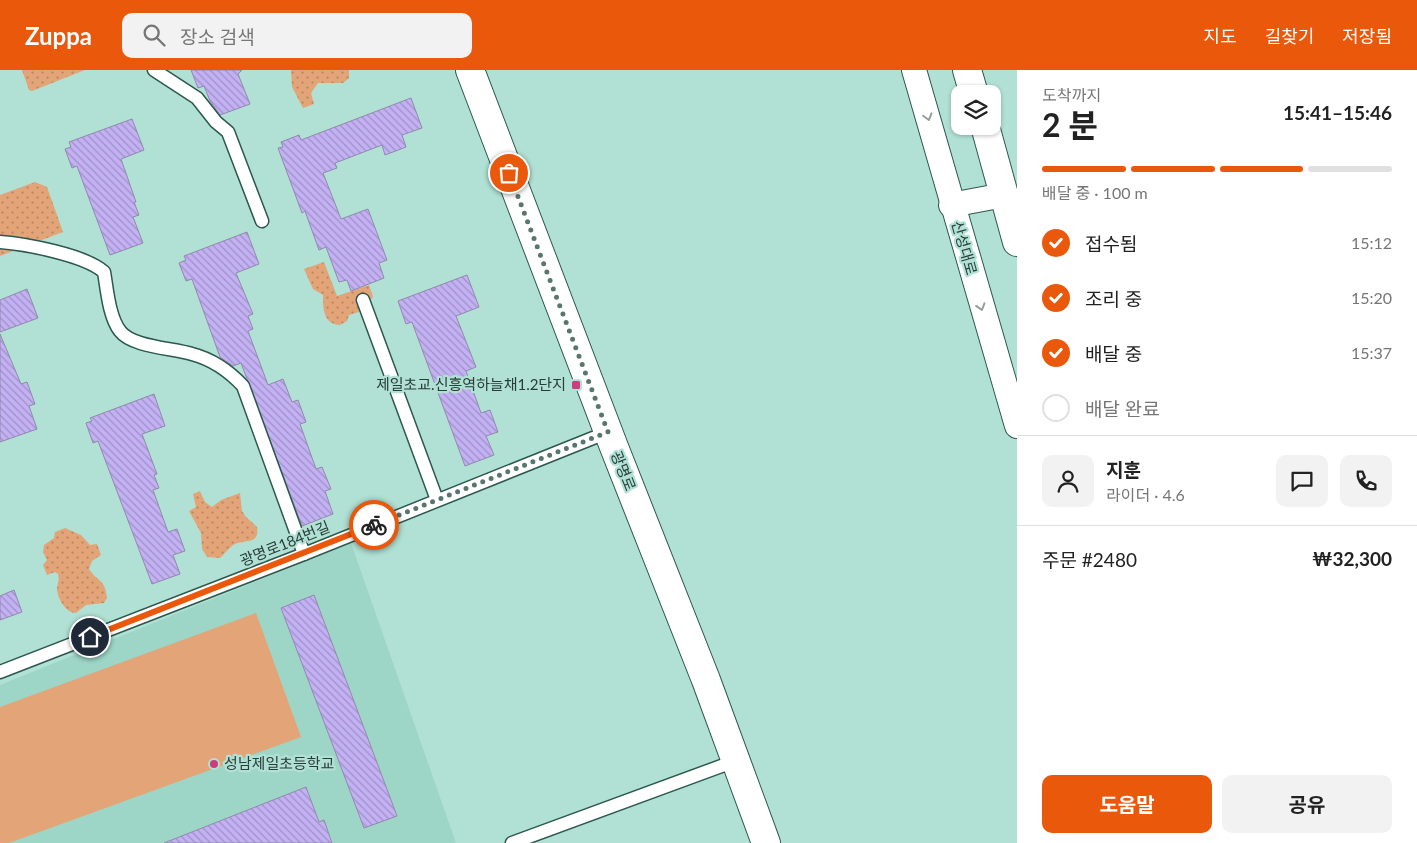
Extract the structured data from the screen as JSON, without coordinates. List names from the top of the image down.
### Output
{
  "streets": {
    "main road": ["광명로"],
    "street": ["산성대로"],
    "lane": ["광명로184번길"]
  },
  "crossings": [
    ["광명로", "광명로184번길"]
  ],
  "one_way": ["산성대로"],
  "places": {
    "transit": ["제일초교.신흥역하늘채1.2단지"],
    "other": ["성남제일초등학교"]
  },
  "page": {
    "header": "Zuppa",
    "search": "장소 검색",
    "nav": ["지도", "길찾기", "저장됨"],
    "heading": ["2 분", "도착까지", "15:41–15:46"],
    "panel": [
      "지훈",
      "라이더 · 4.6",
      "주문 #2480",
      "₩32,300"
    ],
    "bar": "배달 중 · 100 m",
    "list": [
      ["접수됨", "15:12"],
      ["조리 중", "15:20"],
      ["배달 중", "15:37"],
      "배달 완료"
    ],
    "buttons": ["도움말", "공유"]
  }
}
